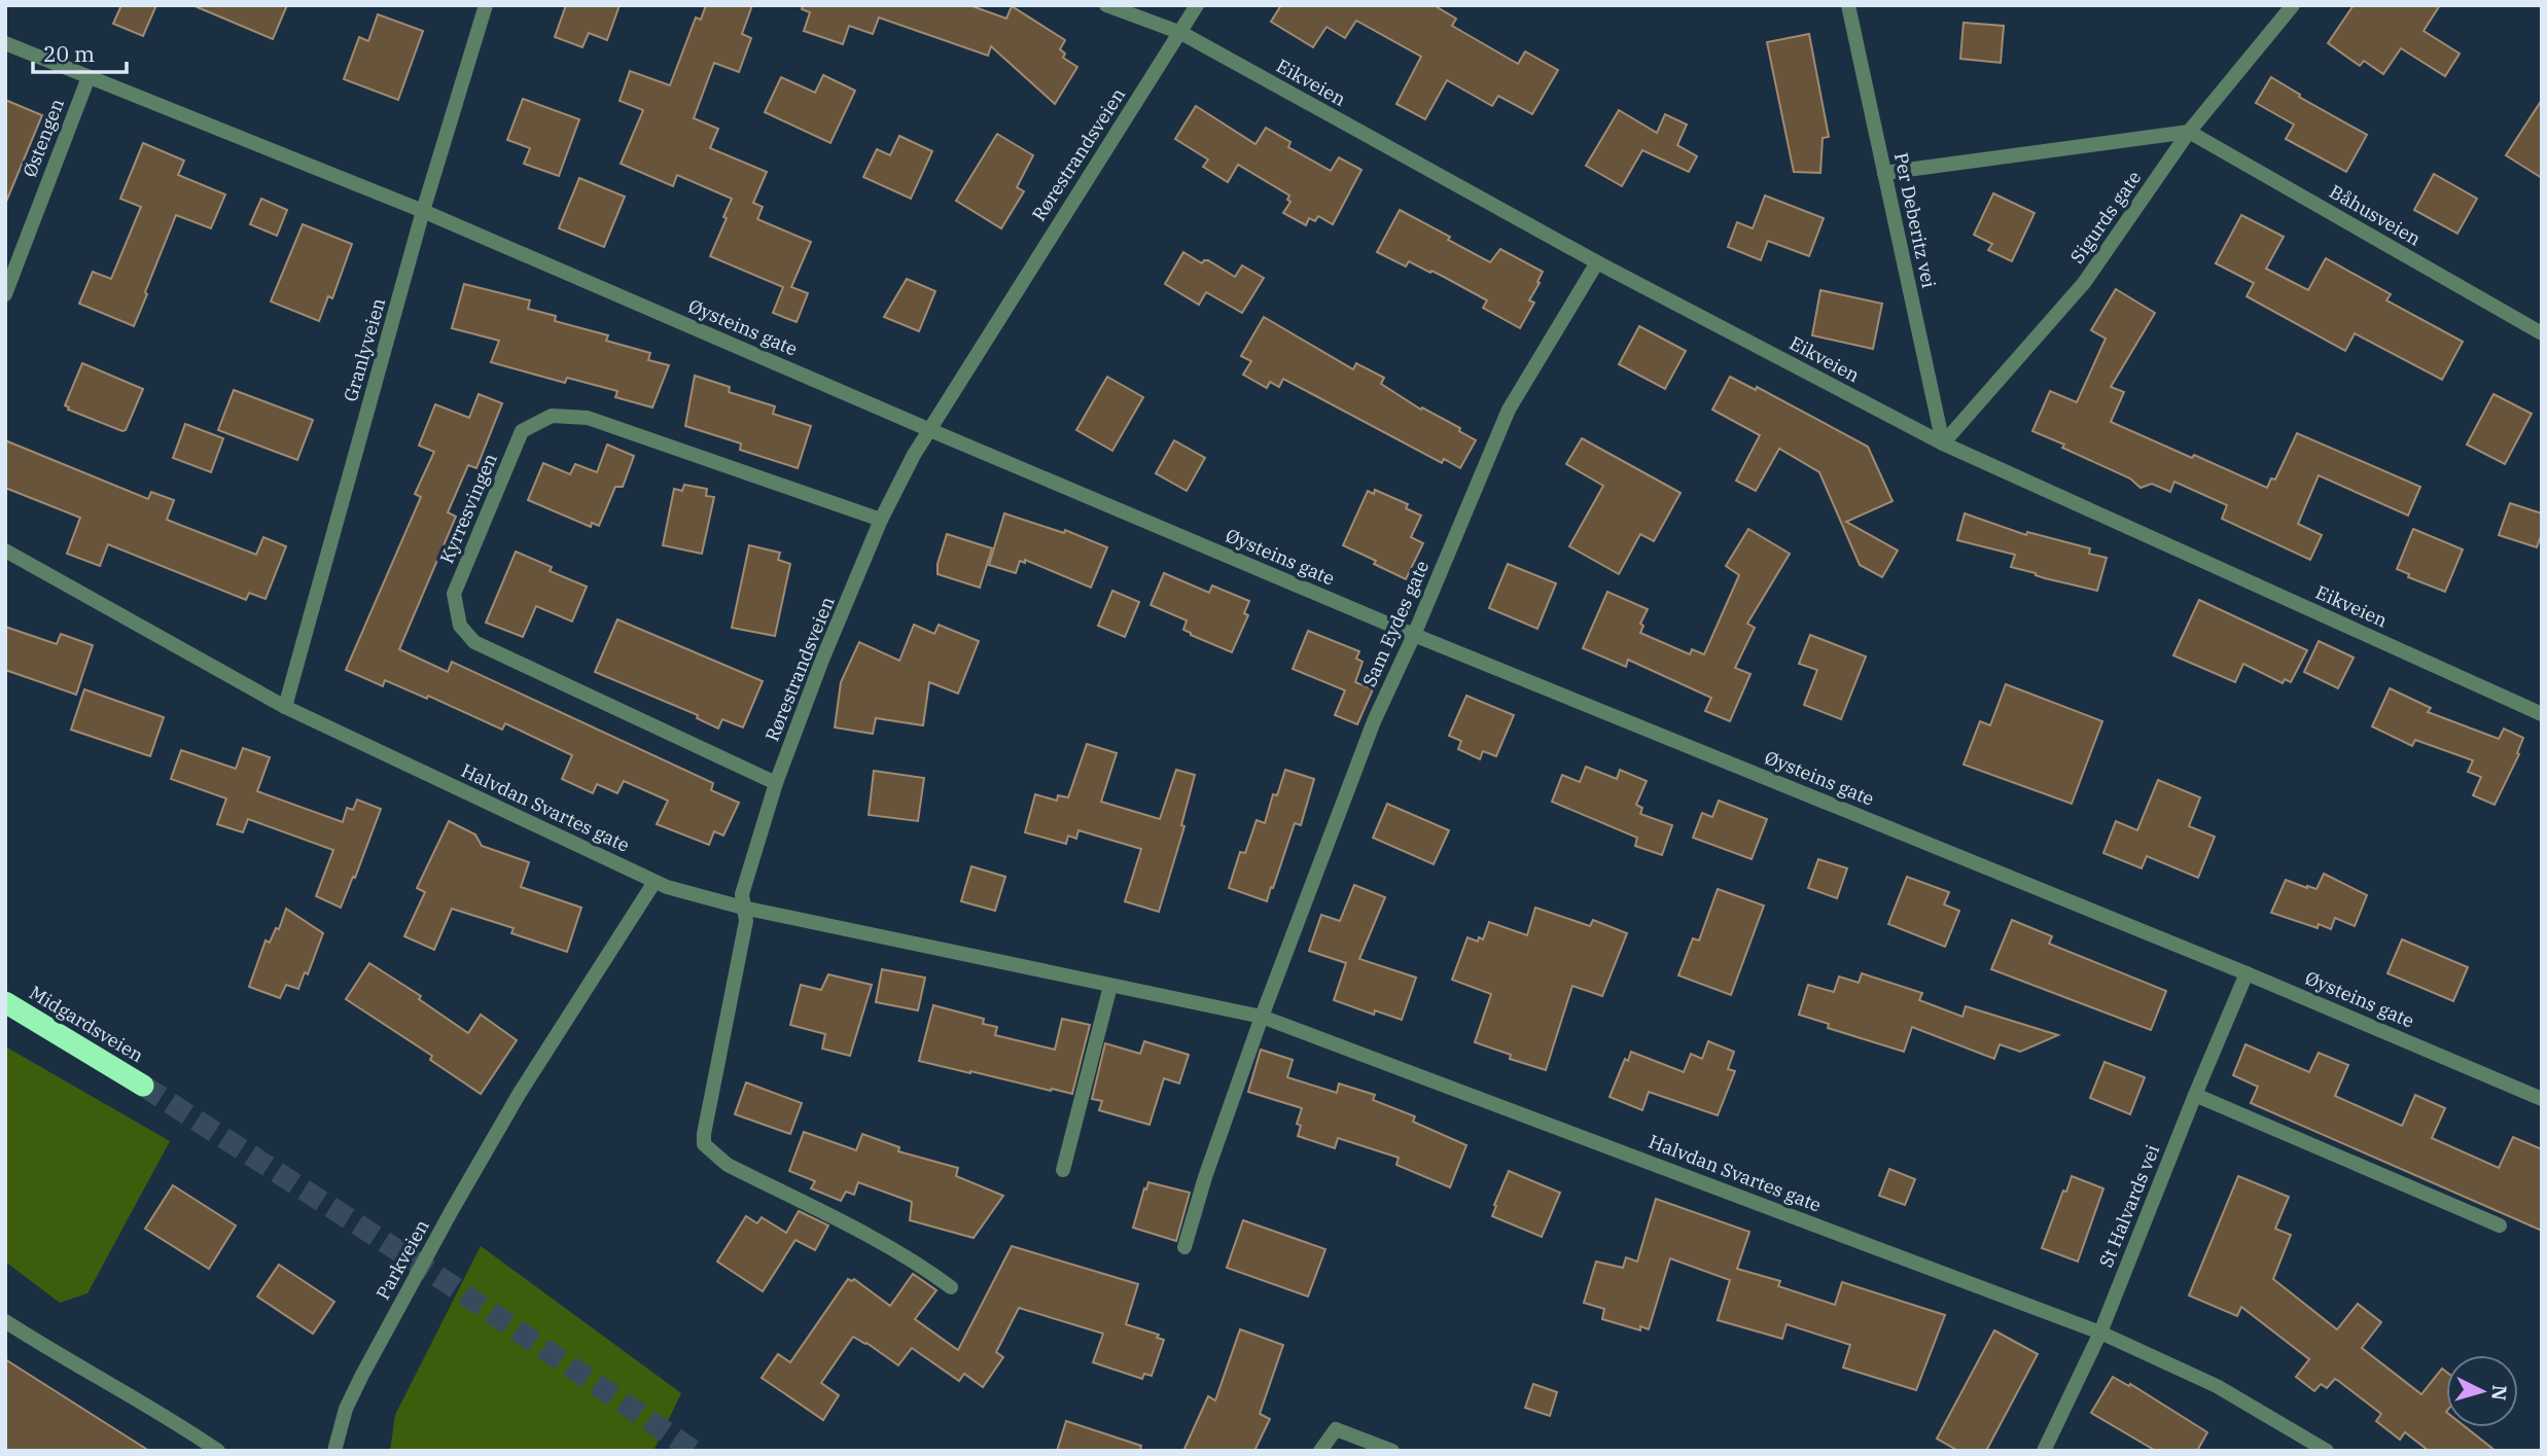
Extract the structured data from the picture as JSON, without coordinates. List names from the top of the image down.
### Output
{
  "streets": {
    "highway": ["Midgardsveien"],
    "street": [
      "Eikveien",
      "Østengen",
      "Rørestrandsveien",
      "Båhusveien",
      "Sigurds gate",
      "Per Deberitz vei",
      "Øysteins gate",
      "Granlyveien",
      "Kyrresvingen",
      "Sam Eydes gate",
      "Halvdan Svartes gate",
      "St Halvards vei",
      "Parkveien"
    ]
  },
  "crossings": [
    ["Eikveien", "Rørestrandsveien"],
    ["Eikveien", "Sigurds gate"],
    ["Eikveien", "Per Deberitz vei"],
    ["Eikveien", "Sam Eydes gate"],
    ["Østengen", "Øysteins gate"],
    ["Rørestrandsveien", "Øysteins gate"],
    ["Rørestrandsveien", "Kyrresvingen"],
    ["Rørestrandsveien", "Halvdan Svartes gate"],
    ["Båhusveien", "Sigurds gate"],
    ["Sigurds gate", "Per Deberitz vei"],
    ["Øysteins gate", "Granlyveien"],
    ["Øysteins gate", "Sam Eydes gate"],
    ["Øysteins gate", "St Halvards vei"],
    ["Granlyveien", "Halvdan Svartes gate"],
    ["Sam Eydes gate", "Halvdan Svartes gate"],
    ["Halvdan Svartes gate", "St Halvards vei"],
    ["Halvdan Svartes gate", "Parkveien"]
  ],
  "scale_bar": "20 m",
  "north": "right"
}
